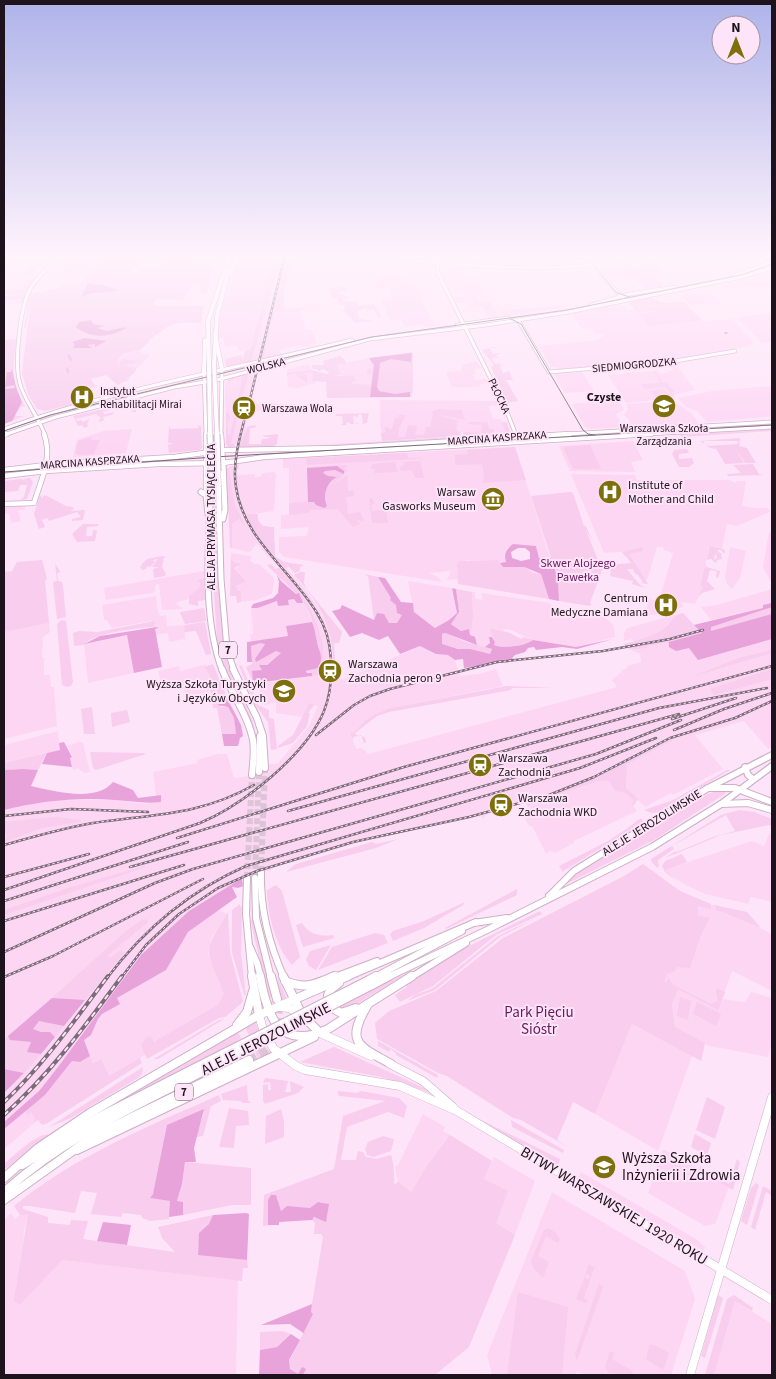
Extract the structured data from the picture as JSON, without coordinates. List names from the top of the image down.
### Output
{
  "streets": {
    "main road": [
      "SIEDMIOGRODZKA",
      "WOLSKA",
      "PŁOCKA",
      "MARCINA KASPRZAKA",
      "ALEJA PRYMASA TYSIĄCLECIA",
      "7",
      "ALEJE JEROZOLIMSKIE",
      "BITWY WARSZAWSKIEJ 1920 ROKU"
    ]
  },
  "crossings": [
    ["SIEDMIOGRODZKA", "WOLSKA"],
    ["WOLSKA", "PŁOCKA"],
    ["WOLSKA", "ALEJA PRYMASA TYSIĄCLECIA"],
    ["PŁOCKA", "MARCINA KASPRZAKA"],
    ["MARCINA KASPRZAKA", "ALEJA PRYMASA TYSIĄCLECIA"],
    ["ALEJA PRYMASA TYSIĄCLECIA", "7"],
    ["7", "ALEJE JEROZOLIMSKIE"],
    ["ALEJE JEROZOLIMSKIE", "BITWY WARSZAWSKIEJ 1920 ROKU"]
  ],
  "districts": ["Czyste"],
  "parks": ["Skwer Alojzego Pawełka", "Park Pięciu Sióstr"],
  "places": {
    "hospital": ["Instytut Rehabilitacji Mirai", "Institute of Mother and Child", "Centrum Medyczne Damiana"],
    "school or university": ["Warszawska Szkoła Zarządzania", "Wyższa Szkoła Turystyki i Języków Obcych", "Wyższa Szkoła Inżynierii i Zdrowia"],
    "station": [
      "Warszawa Wola",
      "Warszawa Zachodnia peron 9",
      "Warszawa Zachodnia",
      "Warszawa Zachodnia WKD"
    ],
    "museum": ["Warsaw Gasworks Museum"]
  },
  "north": "top"
}
